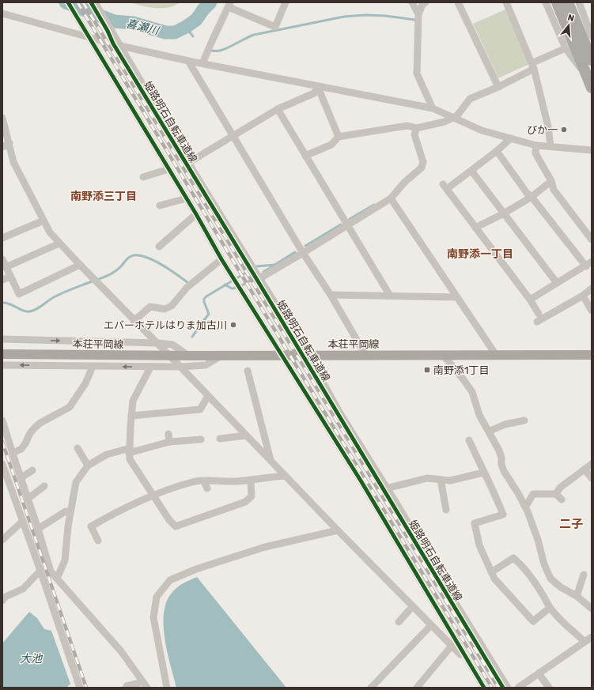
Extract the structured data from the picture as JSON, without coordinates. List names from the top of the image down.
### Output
{
  "streets": {
    "main road": ["本荘平岡線"],
    "cycle path": ["姫路明石自転車道線"]
  },
  "districts": ["南野添三丁目", "南野添一丁目", "二子"],
  "water": ["喜瀬川", "大池"],
  "places": {
    "other": ["ぴか一", "エバーホテルはりま加古川"],
    "transit": ["南野添1丁目"]
  },
  "north": "top"
}
